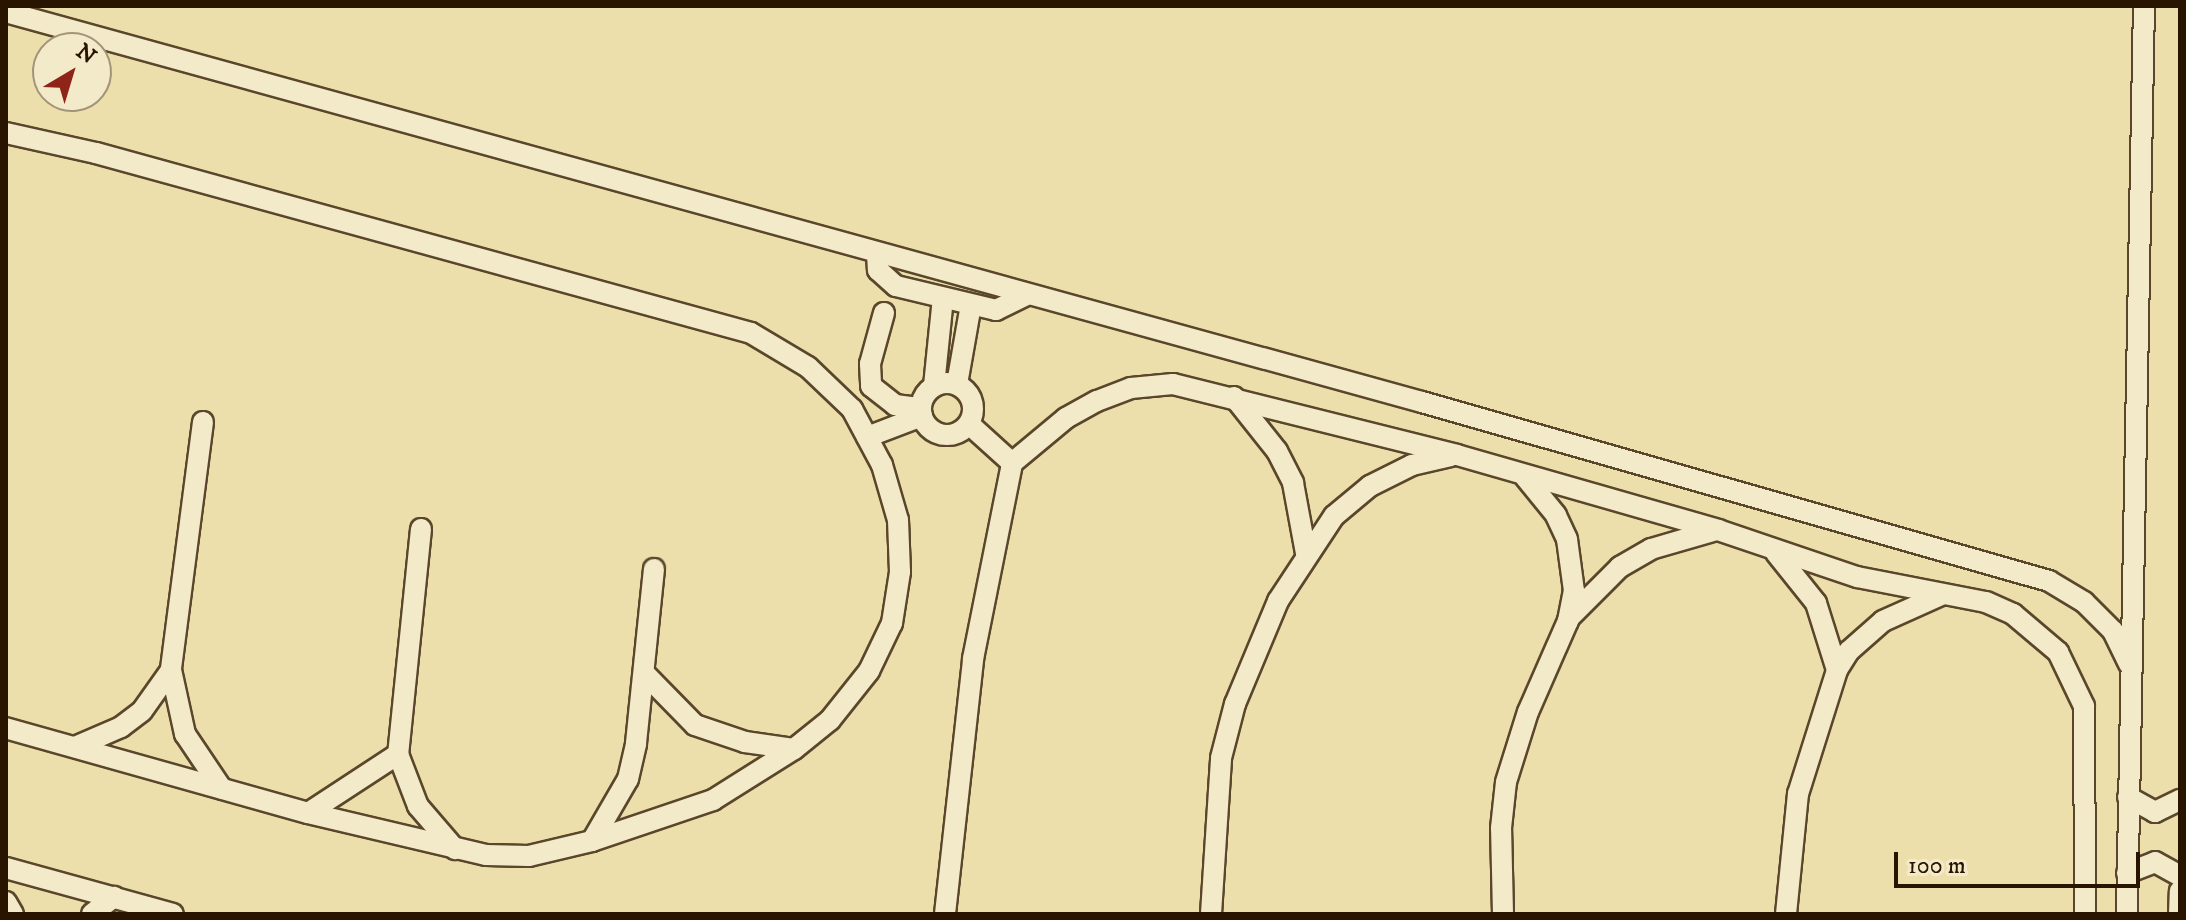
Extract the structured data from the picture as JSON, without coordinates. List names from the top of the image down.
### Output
{
  "scale_bar": "100 m",
  "north": "top right"
}
